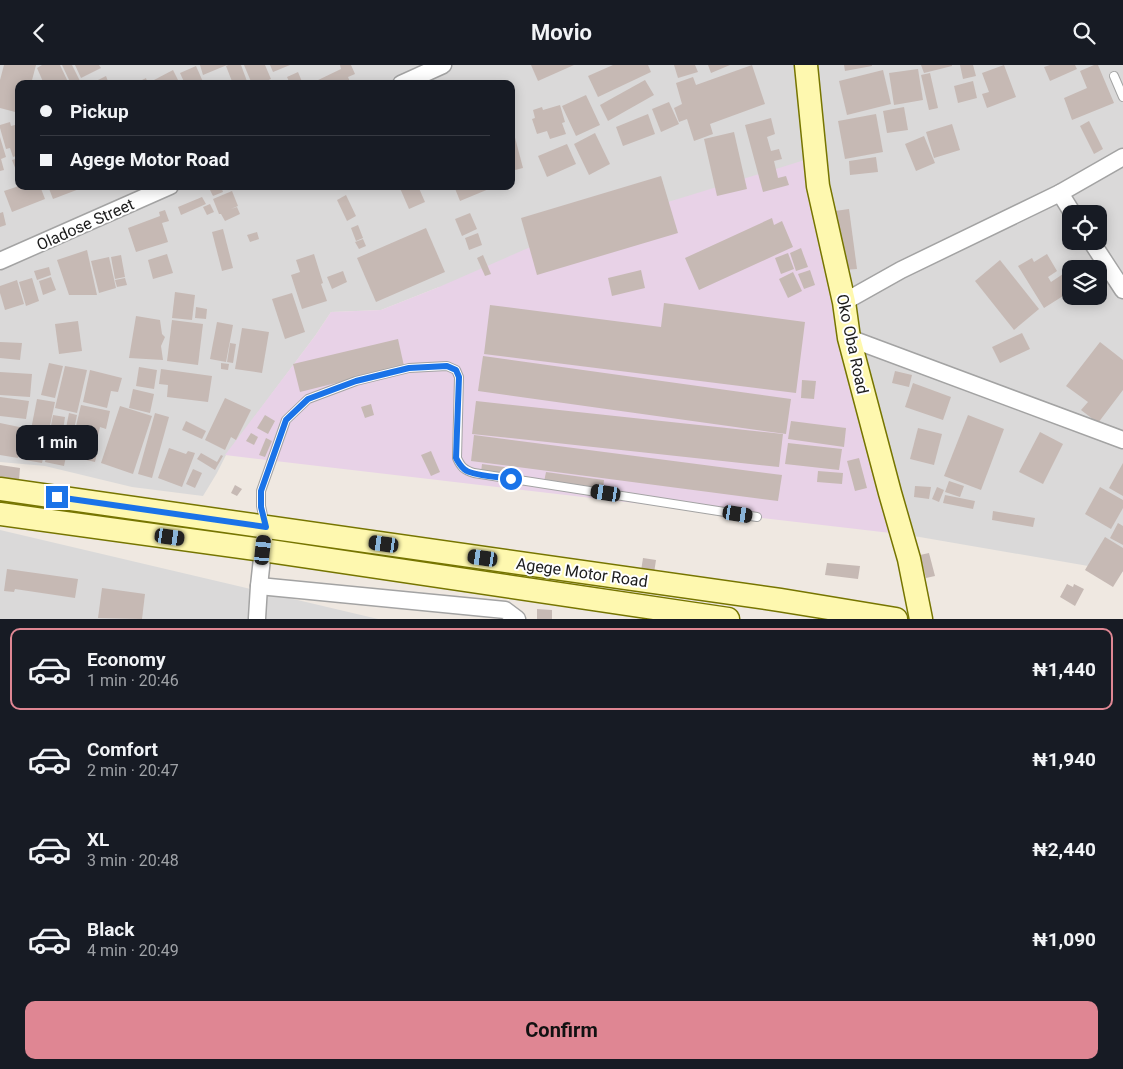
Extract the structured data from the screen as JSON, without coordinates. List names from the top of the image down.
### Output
{
  "streets": {
    "main road": ["Oko Oba Road", "Agege Motor Road"],
    "street": ["Oladose Street"]
  },
  "page": {
    "header": "Movio",
    "banner": ["Pickup", "Agege Motor Road"],
    "bubble": "1 min",
    "list": [
      {
        "name": "Economy",
        "note": "1 min · 20:46",
        "value": "₦1,440"
      },
      {
        "name": "Comfort",
        "note": "2 min · 20:47",
        "value": "₦1,940"
      },
      {
        "name": "XL",
        "note": "3 min · 20:48",
        "value": "₦2,440"
      },
      {
        "name": "Black",
        "note": "4 min · 20:49",
        "value": "₦1,090"
      }
    ],
    "buttons": "Confirm"
  }
}
